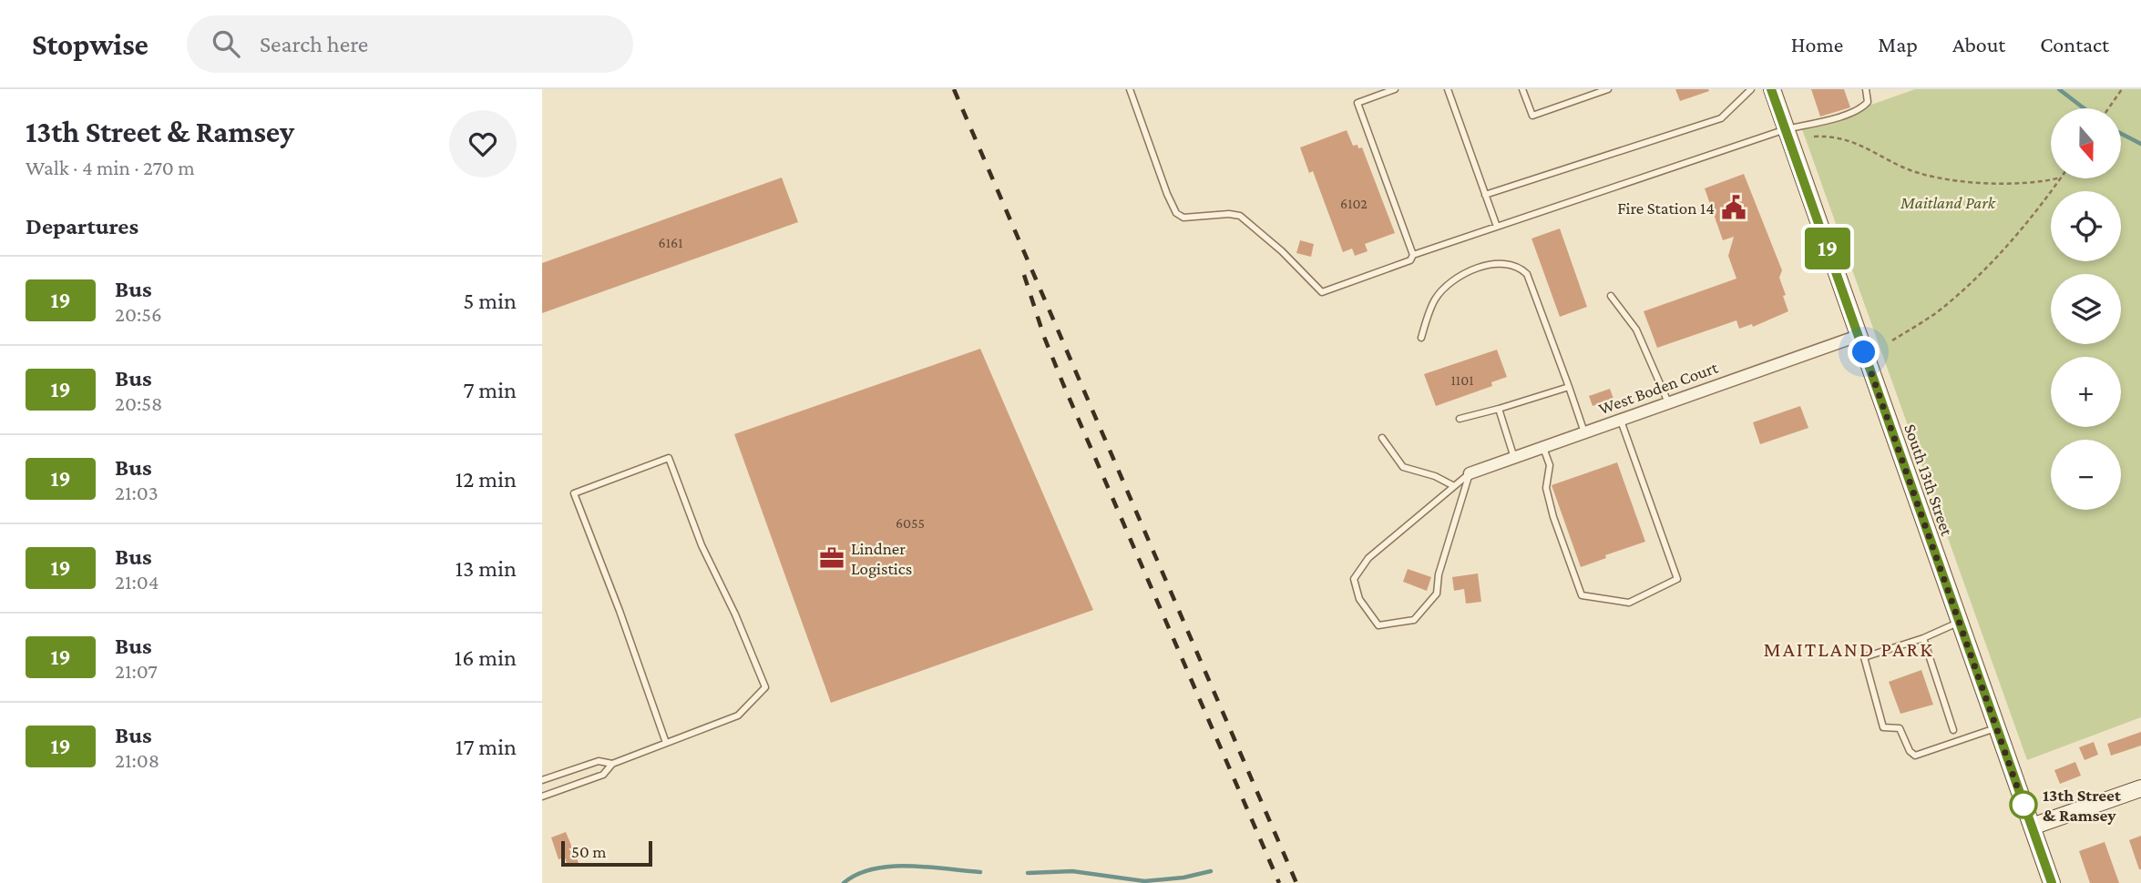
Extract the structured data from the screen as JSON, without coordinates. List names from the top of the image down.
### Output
{
  "streets": {
    "street": ["West Boden Court", "South 13th Street"]
  },
  "crossings": [
    ["West Boden Court", "South 13th Street"]
  ],
  "districts": ["MAITLAND PARK"],
  "parks": ["Maitland Park"],
  "places": {
    "public building": ["Fire Station 14"],
    "office": ["Lindner Logistics"],
    "other": ["13th Street & Ramsey"]
  },
  "lines": ["bus line 19"],
  "house_numbers": [
    "6102",
    "6161",
    "1101",
    "6055"
  ],
  "scale_bar": "50 m",
  "north": "bottom",
  "page": {
    "header": "Stopwise",
    "search": "Search here",
    "nav": [
      "Home",
      "Map",
      "About",
      "Contact"
    ],
    "heading": [
      ["13th Street & Ramsey", "Walk · 4 min · 270 m"],
      "Departures"
    ],
    "on_map": "19",
    "map_buttons": ["+", "−"],
    "list": [
      {
        "mark": "19",
        "name": "Bus",
        "note": "20:56",
        "value": "5 min"
      },
      {
        "mark": "19",
        "name": "Bus",
        "note": "20:58",
        "value": "7 min"
      },
      {
        "mark": "19",
        "name": "Bus",
        "note": "21:03",
        "value": "12 min"
      },
      {
        "mark": "19",
        "name": "Bus",
        "note": "21:04",
        "value": "13 min"
      },
      {
        "mark": "19",
        "name": "Bus",
        "note": "21:07",
        "value": "16 min"
      },
      {
        "mark": "19",
        "name": "Bus",
        "note": "21:08",
        "value": "17 min"
      }
    ],
    "scale": "50 m"
  }
}
